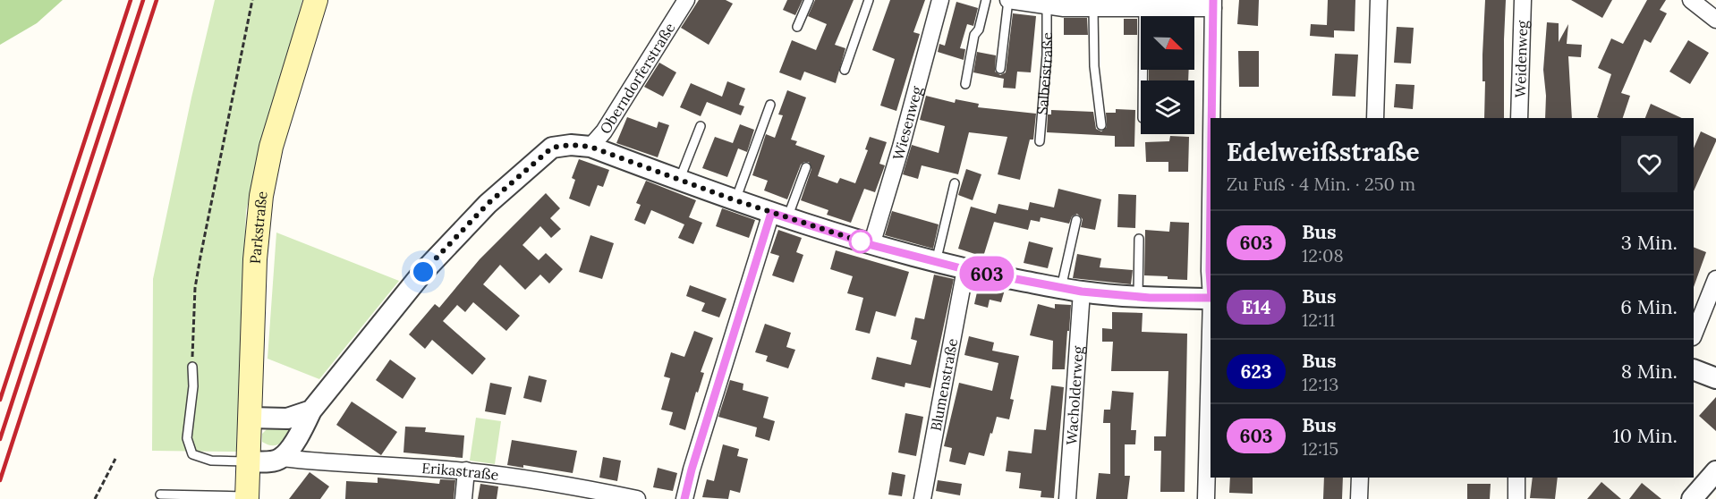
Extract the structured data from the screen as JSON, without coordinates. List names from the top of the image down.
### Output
{
  "streets": {
    "main road": ["Parkstraße"],
    "street": [
      "Weidenweg",
      "Oberndorferstraße",
      "Wiesenweg",
      "Blumenstraße",
      "Wacholderweg",
      "Erikastraße"
    ],
    "lane": ["Salbeistraße"]
  },
  "crossings": [
    ["Oberndorferstraße", "Erikastraße"]
  ],
  "lines": ["bus line 603"],
  "north": "bottom right",
  "page": {
    "on_map": "603",
    "heading": ["Edelweißstraße", "Zu Fuß · 4 Min. · 250 m"],
    "list": [
      {
        "mark": "603",
        "name": "Bus",
        "note": "12:08",
        "value": "3 Min."
      },
      {
        "mark": "E14",
        "name": "Bus",
        "note": "12:11",
        "value": "6 Min."
      },
      {
        "mark": "623",
        "name": "Bus",
        "note": "12:13",
        "value": "8 Min."
      },
      {
        "mark": "603",
        "name": "Bus",
        "note": "12:15",
        "value": "10 Min."
      }
    ]
  }
}
